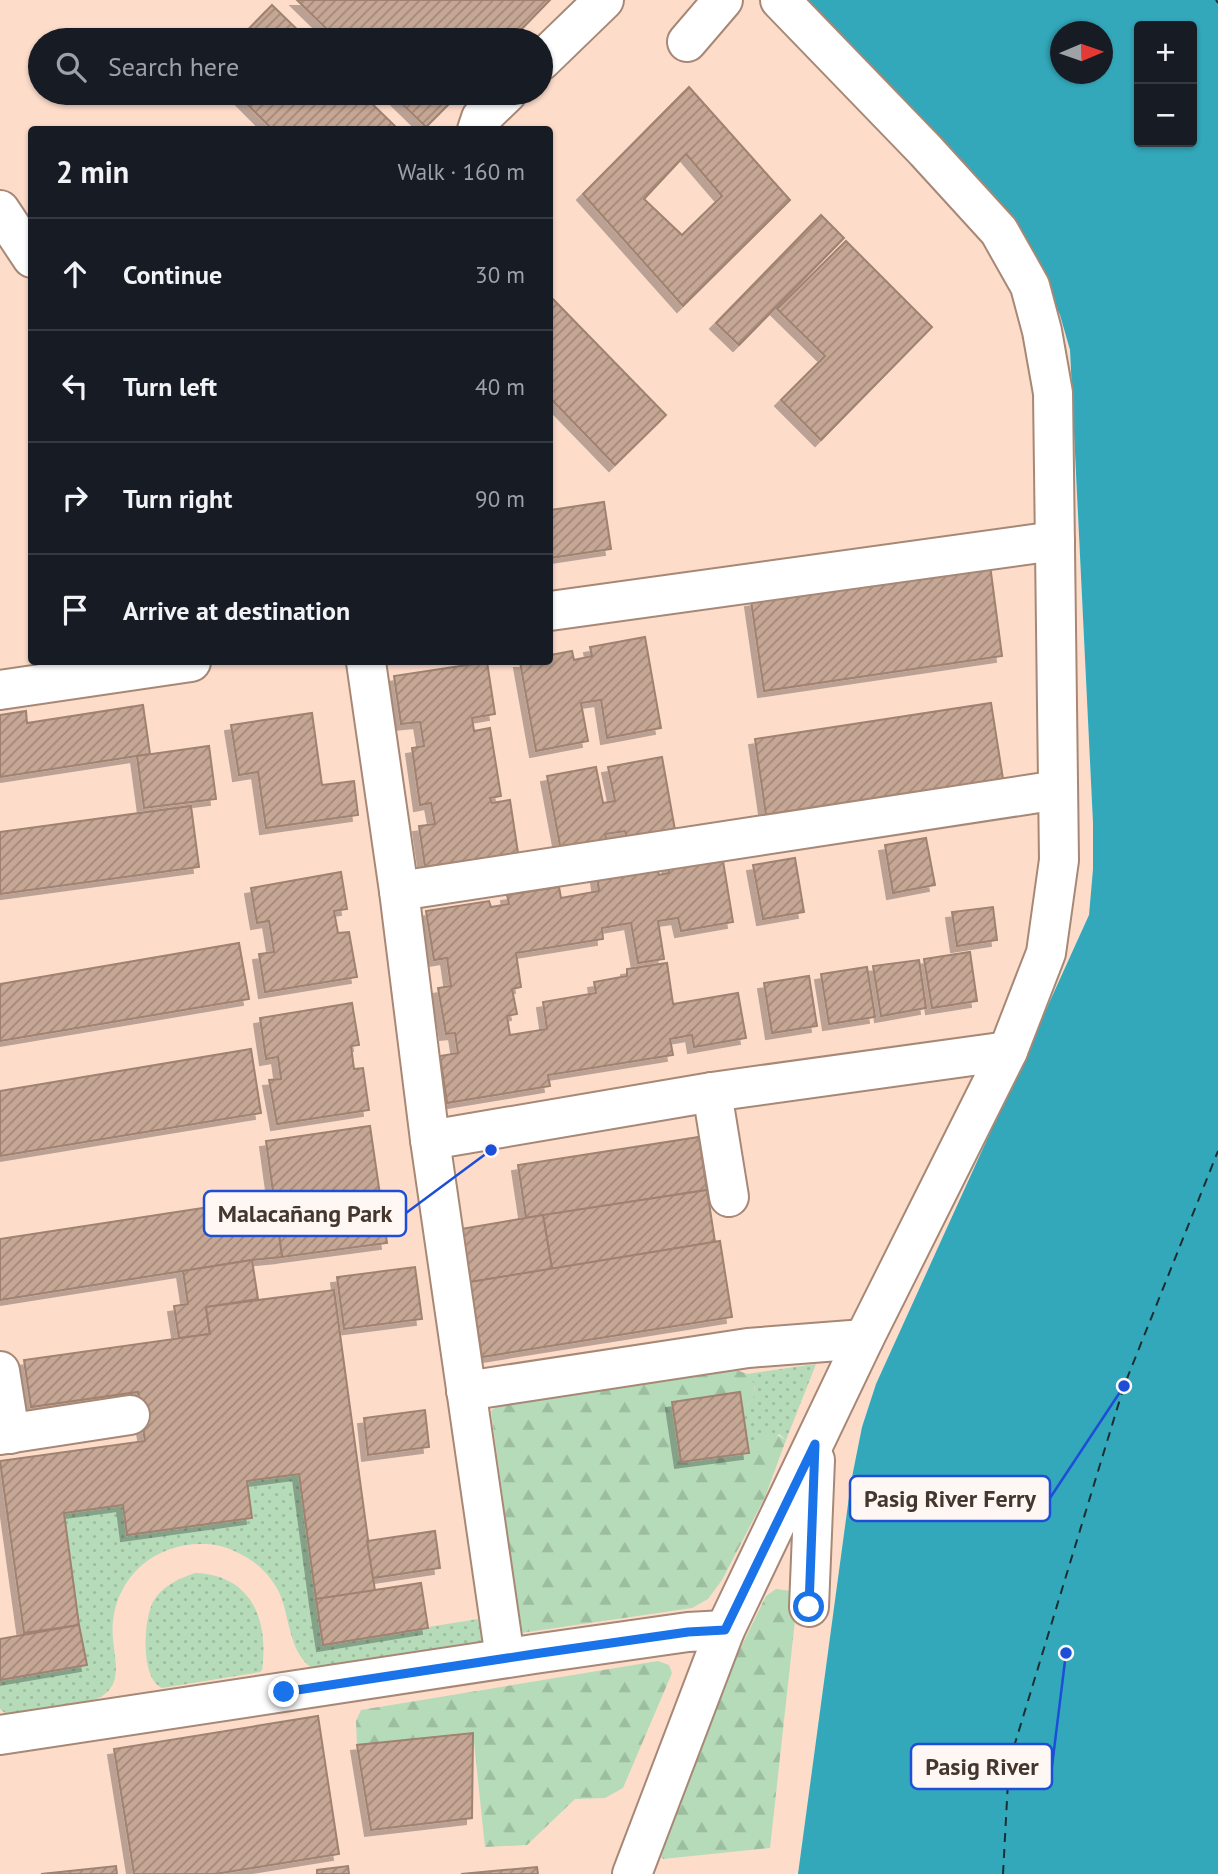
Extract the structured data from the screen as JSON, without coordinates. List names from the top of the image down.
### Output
{
  "places": ["Malacañang Park", "Pasig River Ferry", "Pasig River"],
  "north": "right",
  "page": {
    "map_buttons": ["+", "−"],
    "search": "Search here",
    "heading": ["2 min", "Walk · 160 m"],
    "list": [
      ["Continue", "30 m"],
      ["Turn left", "40 m"],
      ["Turn right", "90 m"],
      "Arrive at destination"
    ]
  }
}
